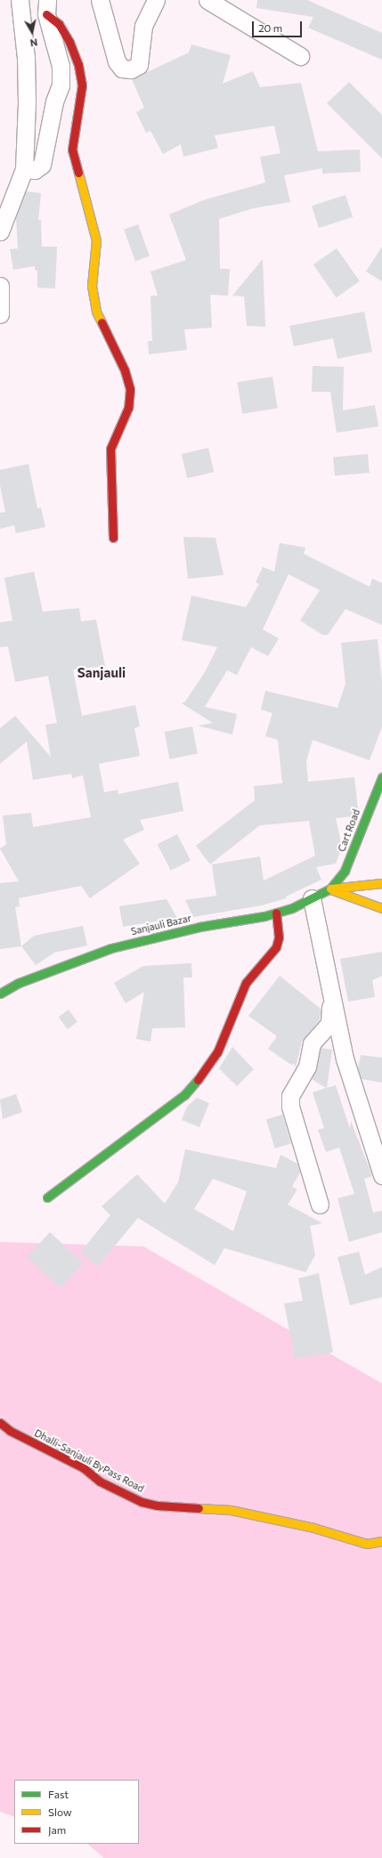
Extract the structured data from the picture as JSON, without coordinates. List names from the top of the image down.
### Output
{
  "streets": {
    "street": ["Cart Road", "Sanjauli Bazar", "Dhalli-Sanjauli ByPass Road"]
  },
  "crossings": [
    ["Cart Road", "Sanjauli Bazar"]
  ],
  "districts": ["Sanjauli"],
  "legend": ["Fast", "Slow", "Jam"],
  "scale_bar": "20 m",
  "north": "bottom"
}
